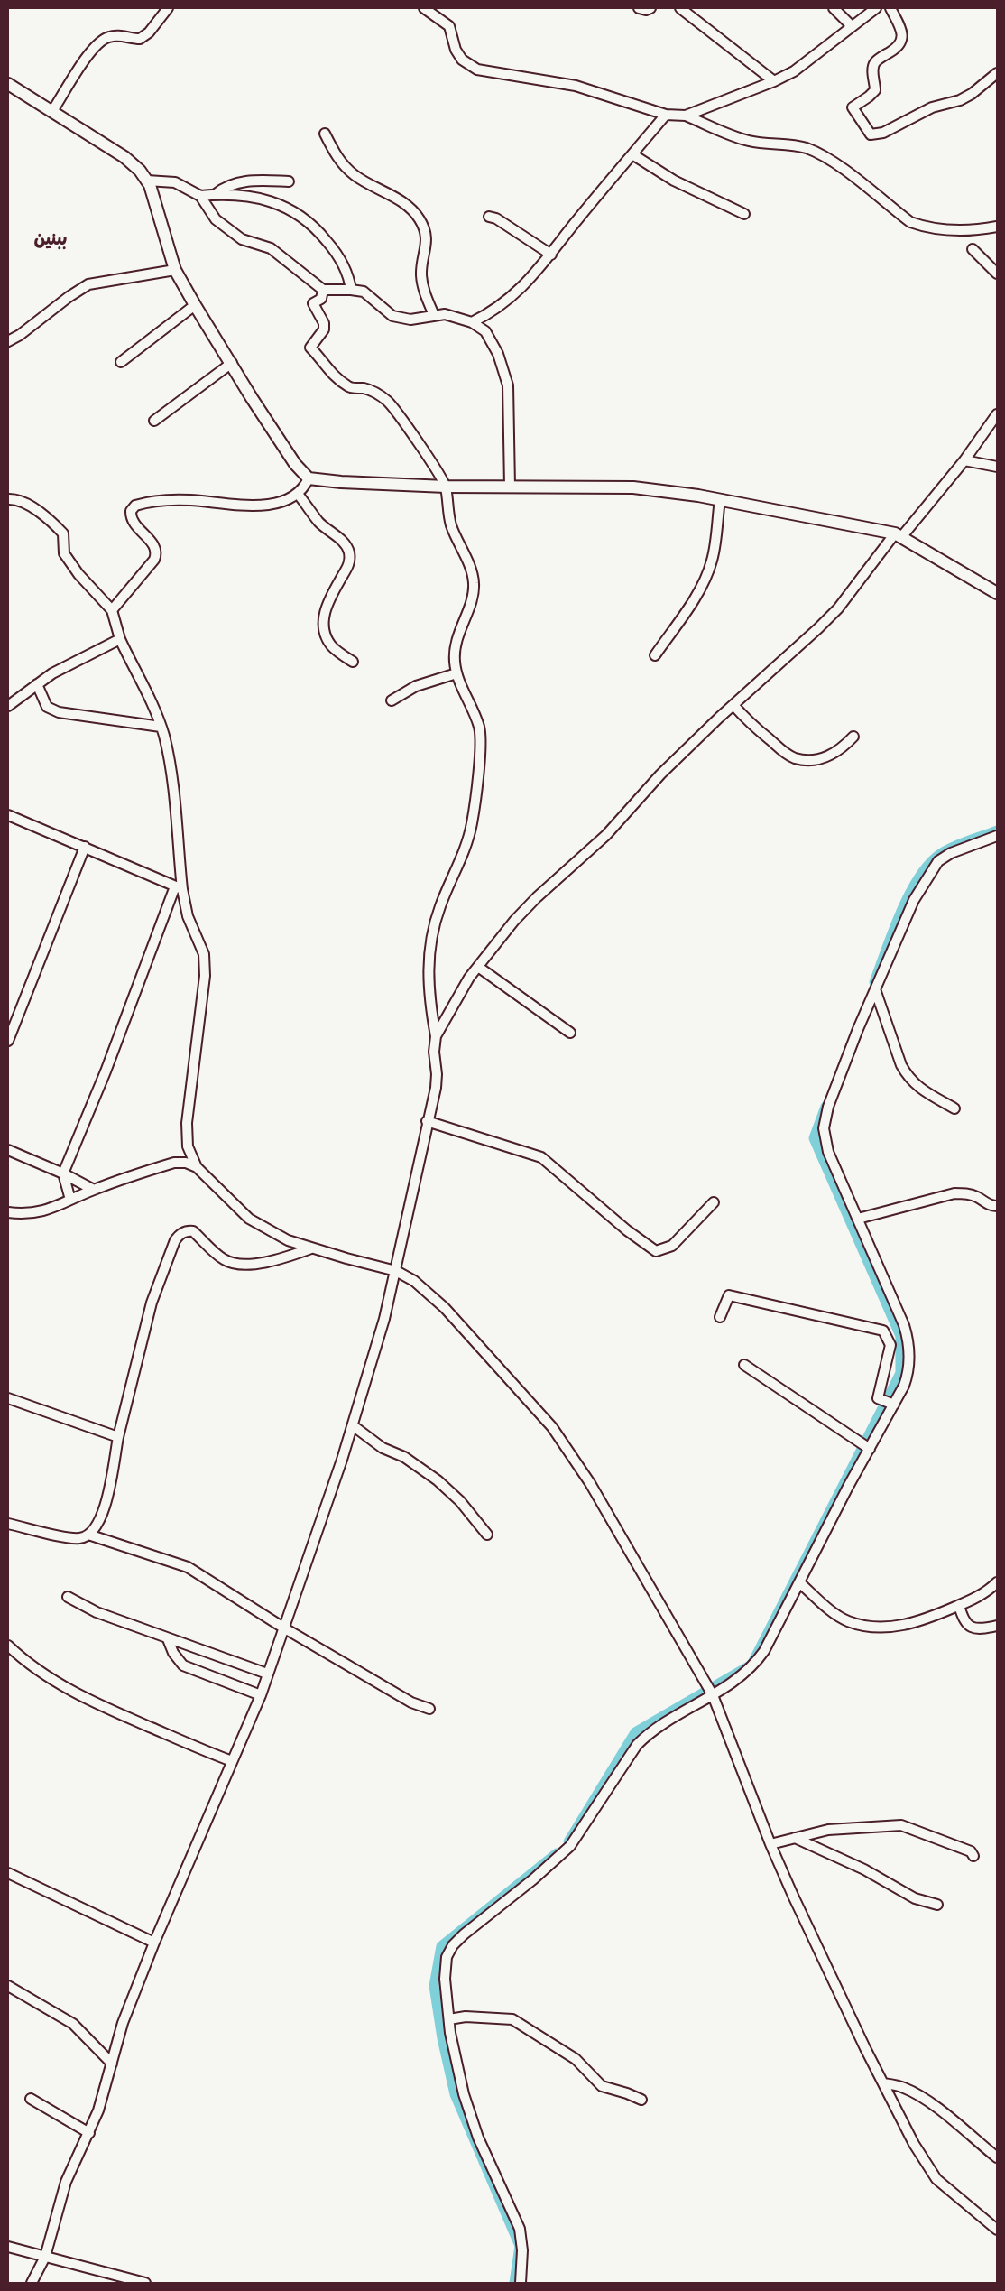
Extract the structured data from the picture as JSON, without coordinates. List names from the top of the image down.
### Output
{
  "districts": ["ببنين"]
}
